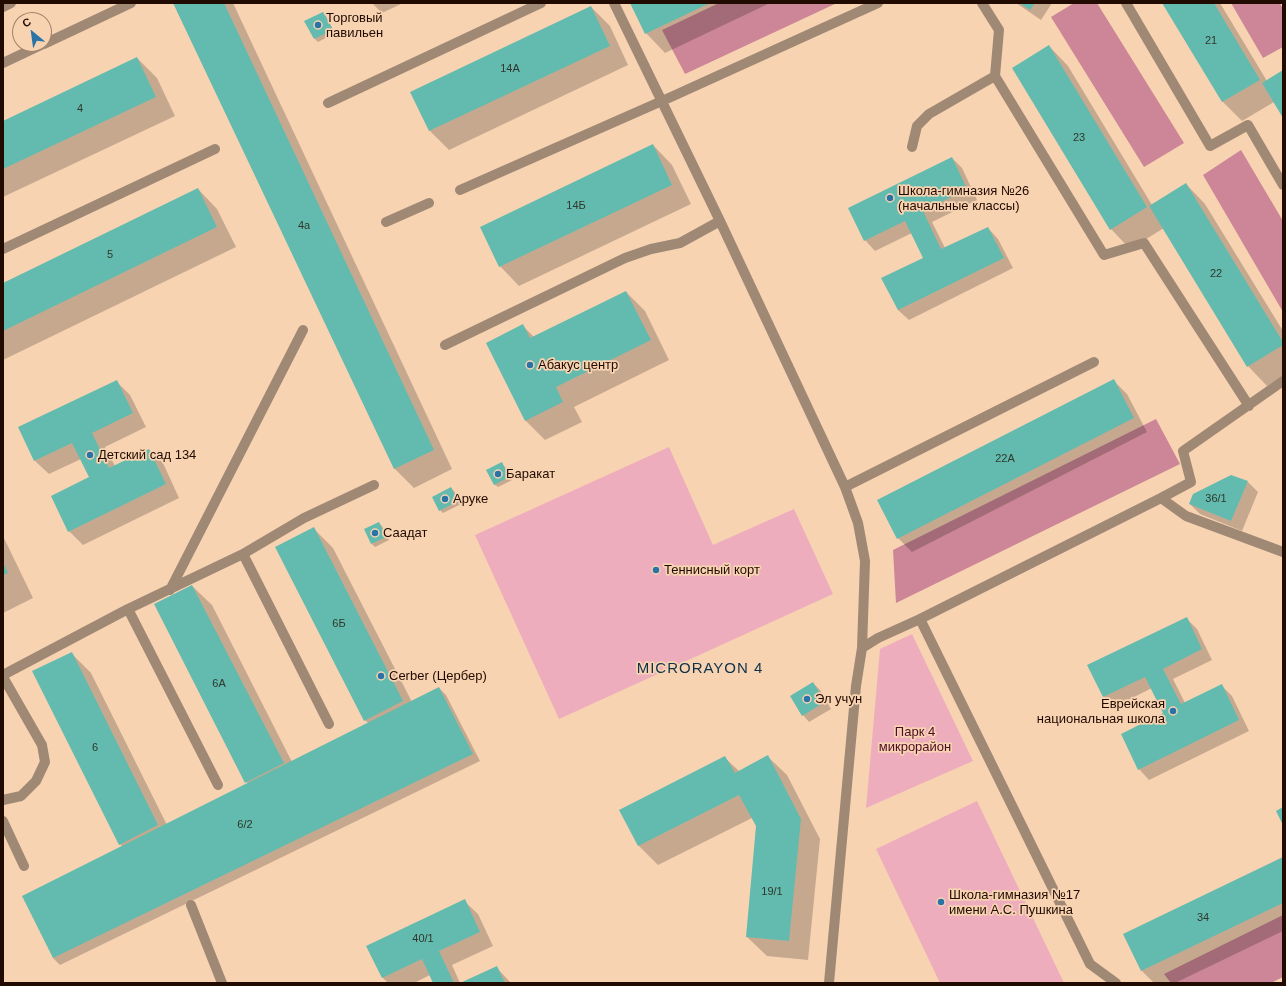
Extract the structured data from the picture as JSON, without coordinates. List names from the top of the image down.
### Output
{
  "districts": ["MICRORAYON 4"],
  "parks": ["Парк 4 микрорайон"],
  "places": [
    "Торговый павильен",
    "Школа-гимназия №26 (начальные классы)",
    "Абакус центр",
    "Детский сад 134",
    "Баракат",
    "Аруке",
    "Саадат",
    "Теннисный корт",
    "Cerber (Цербер)",
    "Эл учун",
    "Еврейская национальная школа",
    "Школа-гимназия №17 имени А.С. Пушкина"
  ],
  "house_numbers": [
    "21",
    "14А",
    "4",
    "23",
    "14Б",
    "4а",
    "5",
    "22",
    "22А",
    "36/1",
    "6Б",
    "6А",
    "6",
    "6/2",
    "19/1",
    "34",
    "40/1"
  ],
  "north": "top left"
}
